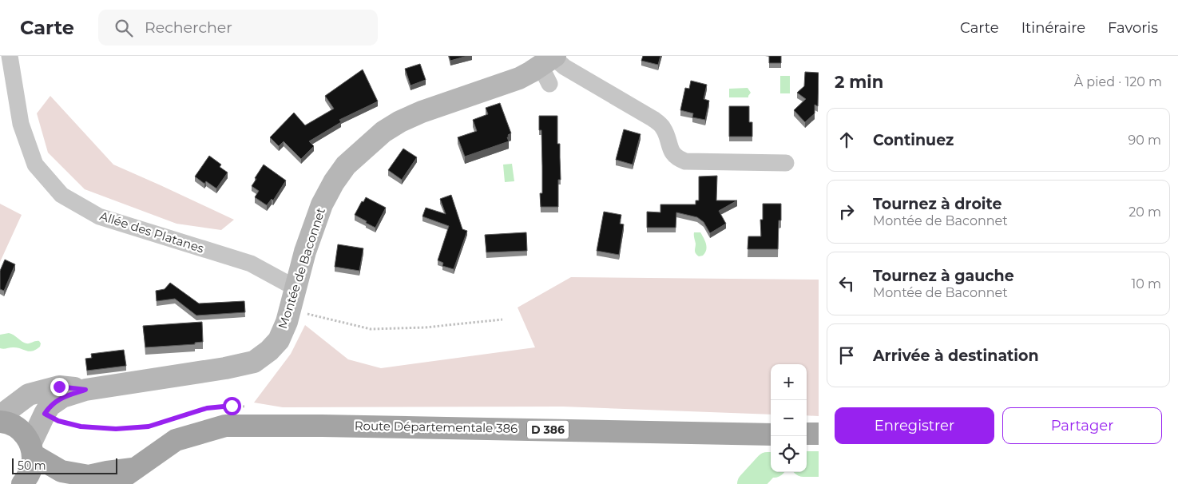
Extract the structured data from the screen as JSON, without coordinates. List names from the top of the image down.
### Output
{
  "streets": {
    "main road": ["Route Départementale 386", "D 386"],
    "street": ["Allée des Platanes", "Montée de Baconnet"]
  },
  "crossings": [
    ["Allée des Platanes", "Montée de Baconnet"],
    ["Montée de Baconnet", "Route Départementale 386"]
  ],
  "scale_bar": "50 m",
  "page": {
    "header": "Carte",
    "search": "Rechercher",
    "nav": ["Carte", "Itinéraire", "Favoris"],
    "heading": ["2 min", "À pied · 120 m"],
    "list": [
      ["Continuez", "90 m"],
      ["Tournez à droite", "Montée de Baconnet", "20 m"],
      ["Tournez à gauche", "Montée de Baconnet", "10 m"],
      "Arrivée à destination"
    ],
    "map_buttons": ["+", "−"],
    "buttons": ["Enregistrer", "Partager"],
    "scale": "50 m"
  }
}
